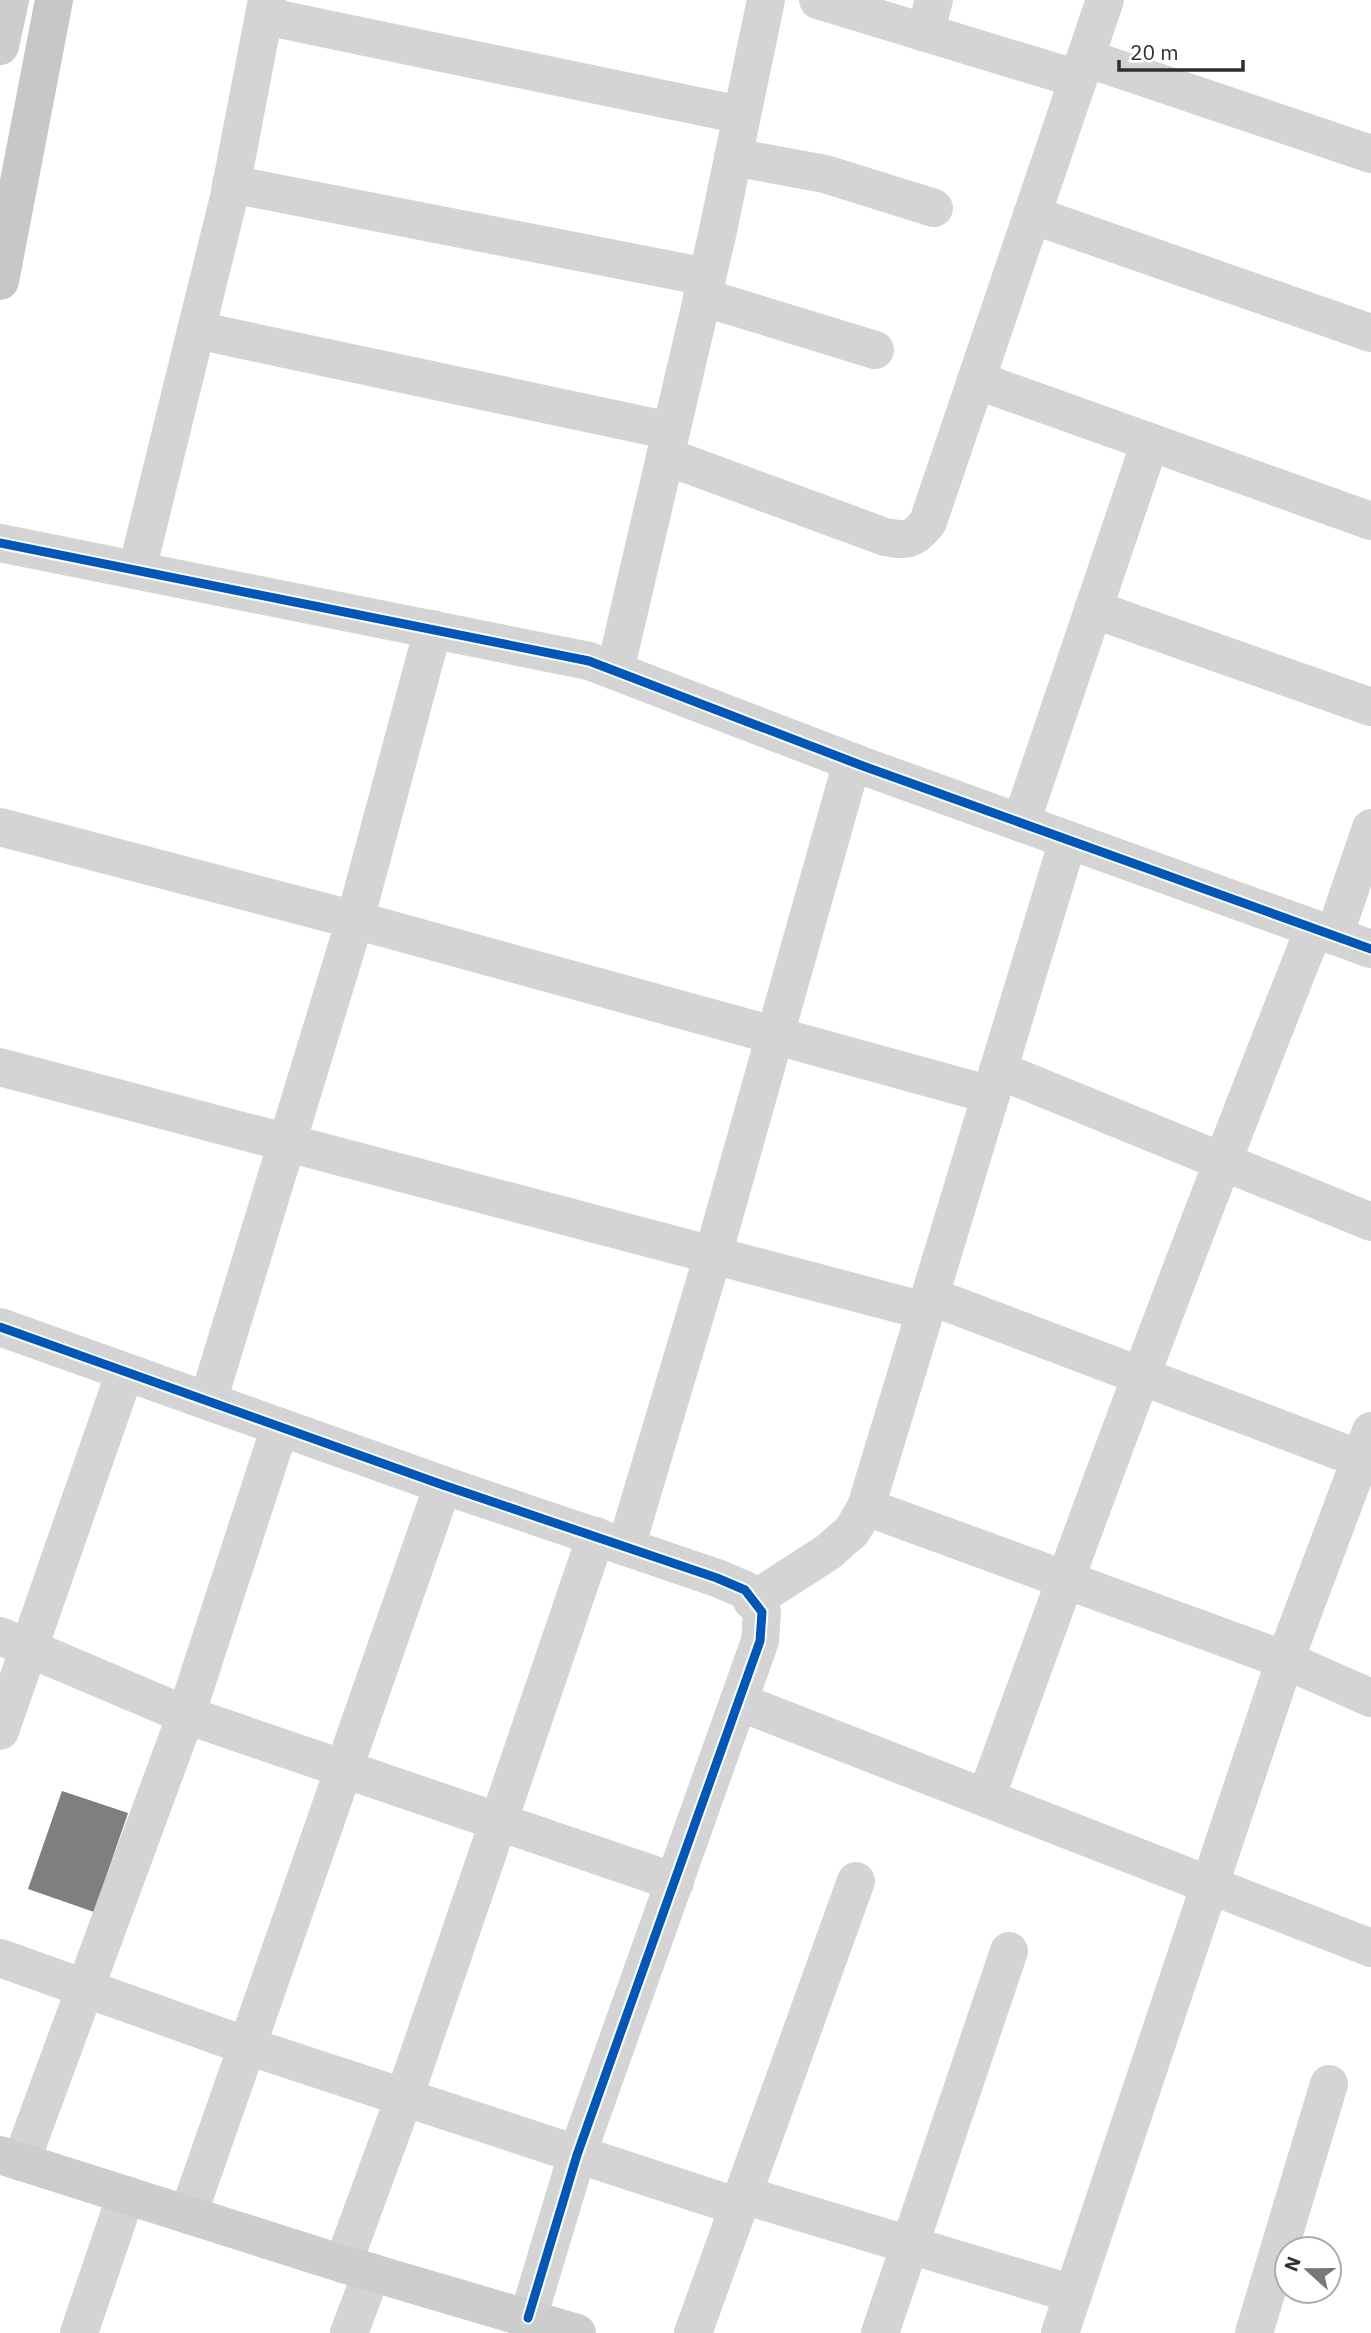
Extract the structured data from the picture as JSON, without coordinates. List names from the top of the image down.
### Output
{
  "scale_bar": "20 m",
  "north": "left"
}
